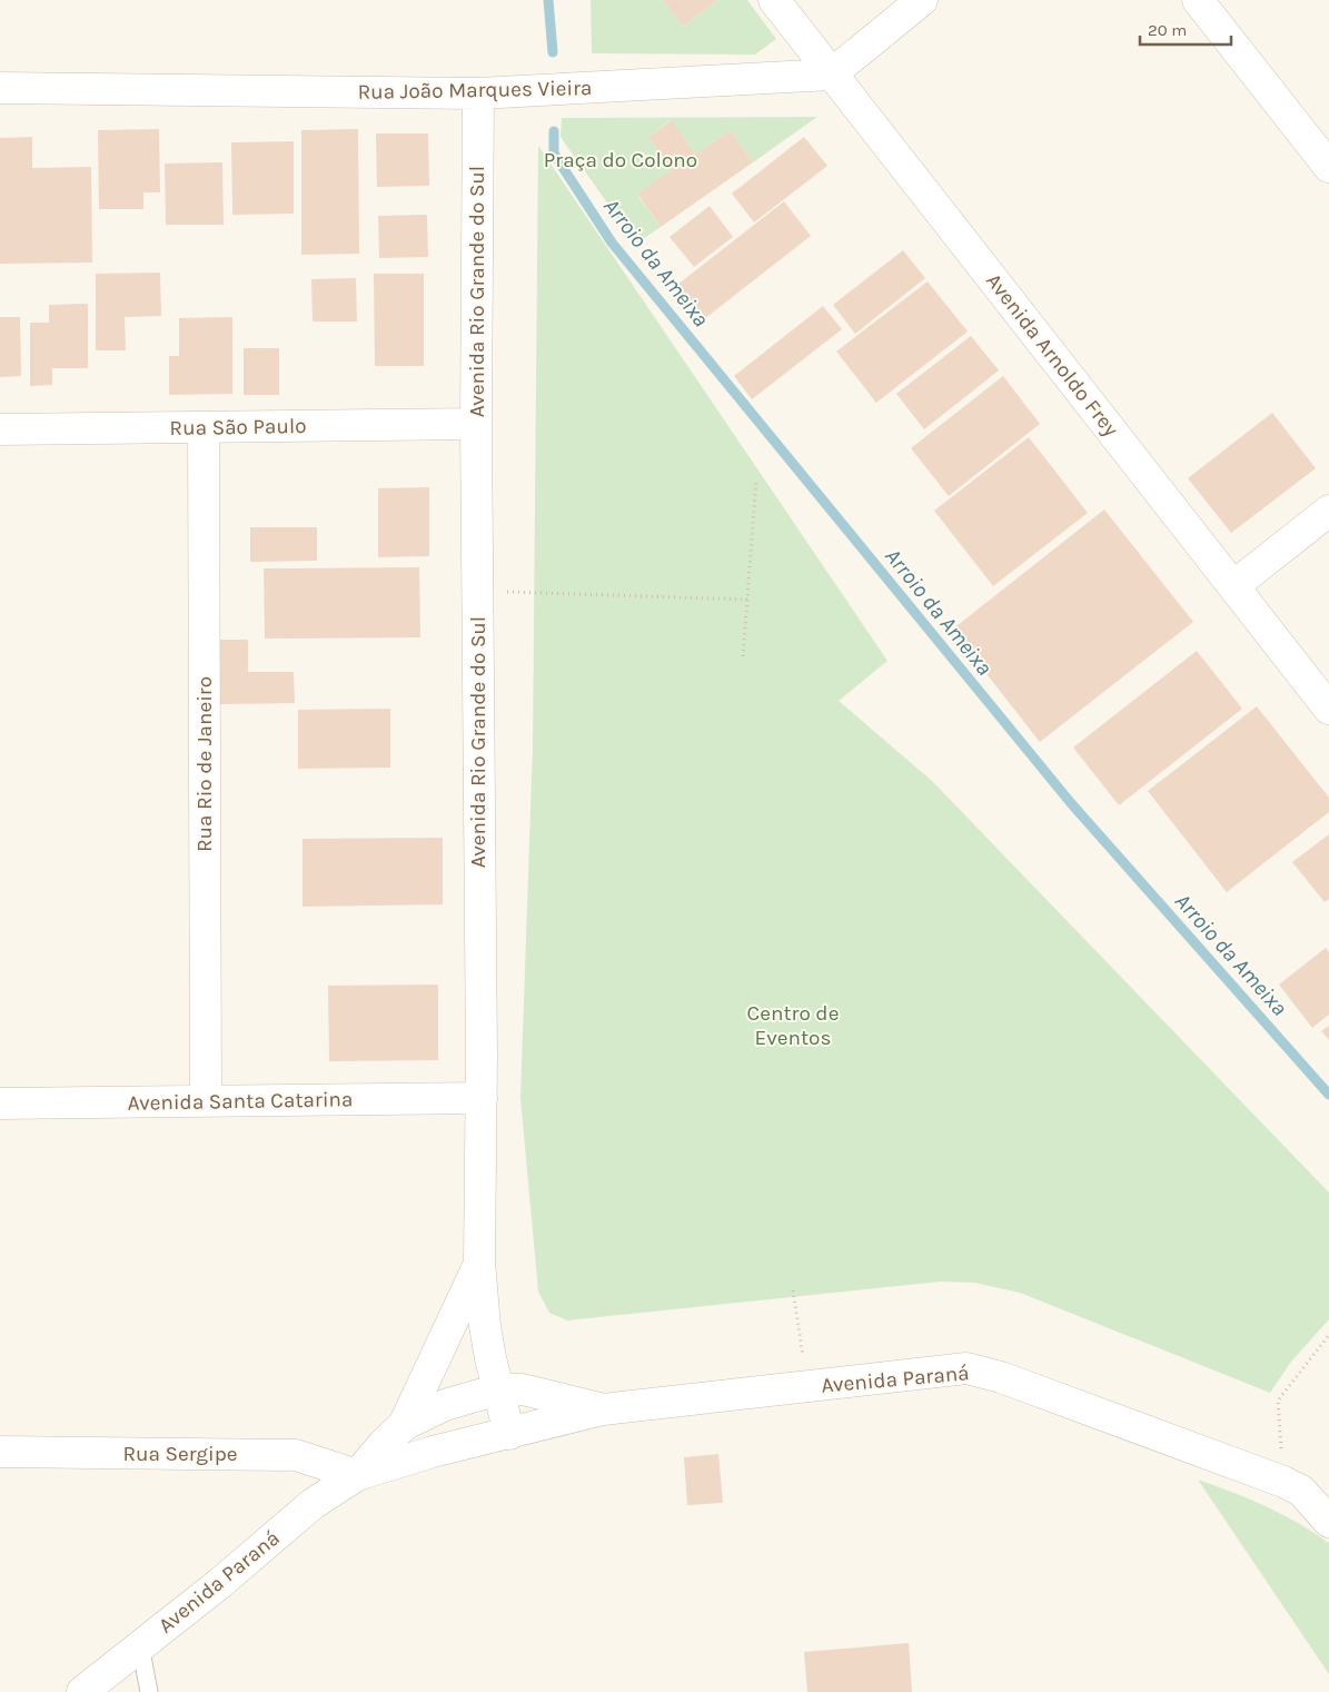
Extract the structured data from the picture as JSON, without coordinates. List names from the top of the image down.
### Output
{
  "streets": {
    "street": [
      "Rua João Marques Vieira",
      "Avenida Rio Grande do Sul",
      "Avenida Arnoldo Frey",
      "Rua São Paulo",
      "Rua Rio de Janeiro",
      "Avenida Santa Catarina",
      "Avenida Paraná",
      "Rua Sergipe"
    ]
  },
  "crossings": [
    ["Rua João Marques Vieira", "Avenida Rio Grande do Sul"],
    ["Rua João Marques Vieira", "Avenida Arnoldo Frey"],
    ["Avenida Rio Grande do Sul", "Rua São Paulo"],
    ["Avenida Rio Grande do Sul", "Avenida Santa Catarina"],
    ["Avenida Rio Grande do Sul", "Avenida Paraná"],
    ["Rua São Paulo", "Rua Rio de Janeiro"],
    ["Rua Rio de Janeiro", "Avenida Santa Catarina"],
    ["Avenida Paraná", "Rua Sergipe"]
  ],
  "water": ["Arroio da Ameixa"],
  "parks": ["Praça do Colono", "Centro de Eventos"],
  "scale_bar": "20 m"
}
